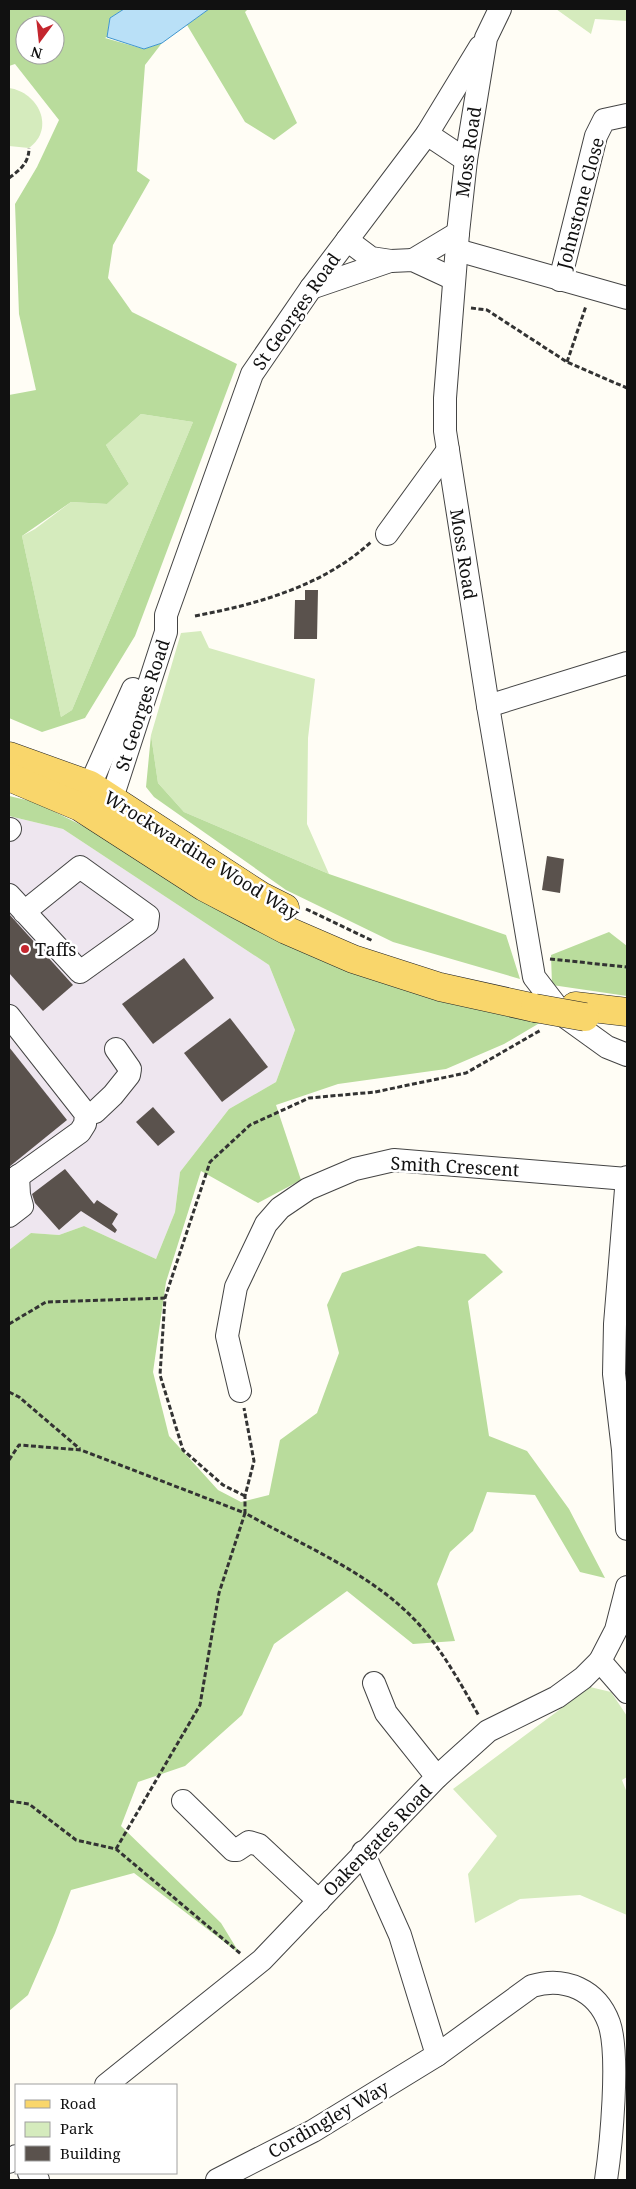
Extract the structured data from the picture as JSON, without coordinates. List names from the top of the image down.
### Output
{
  "streets": {
    "main road": ["Wrockwardine Wood Way"],
    "street": [
      "Moss Road",
      "Johnstone Close",
      "St Georges Road",
      "Smith Crescent",
      "Oakengates Road",
      "Cordingley Way"
    ]
  },
  "crossings": [
    ["Moss Road", "Johnstone Close"],
    ["Moss Road", "St Georges Road"],
    ["Moss Road", "Wrockwardine Wood Way"],
    ["St Georges Road", "Wrockwardine Wood Way"]
  ],
  "places": ["Taffs"],
  "legend": ["Road", "Park", "Building"],
  "north": "bottom"
}
